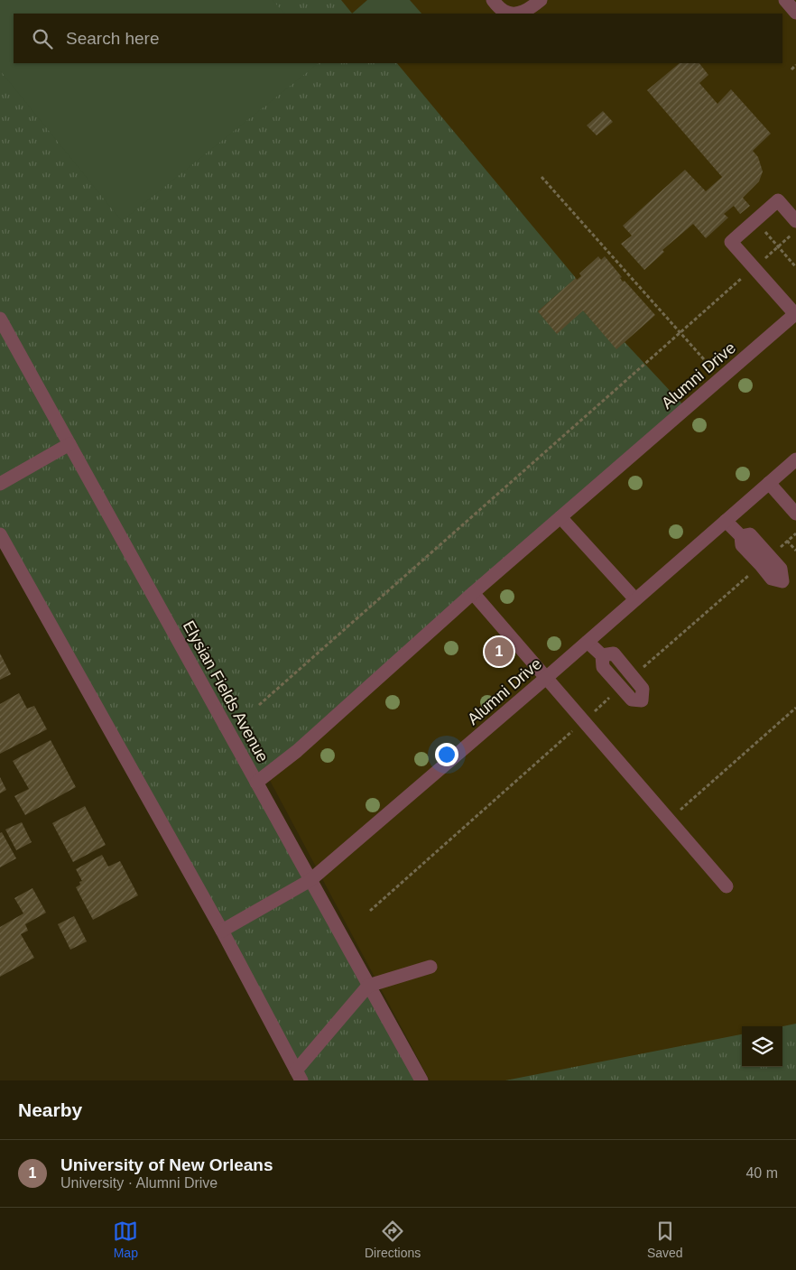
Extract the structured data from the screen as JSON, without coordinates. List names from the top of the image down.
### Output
{
  "streets": {
    "street": ["Alumni Drive", "Elysian Fields Avenue"]
  },
  "crossings": [
    ["Alumni Drive", "Elysian Fields Avenue"]
  ],
  "page": {
    "search": "Search here",
    "pins": "1",
    "heading": "Nearby",
    "list": [
      {
        "mark": "1",
        "name": "University of New Orleans",
        "note": "University · Alumni Drive",
        "value": "40 m"
      }
    ],
    "nav": ["Map", "Directions", "Saved"]
  }
}
